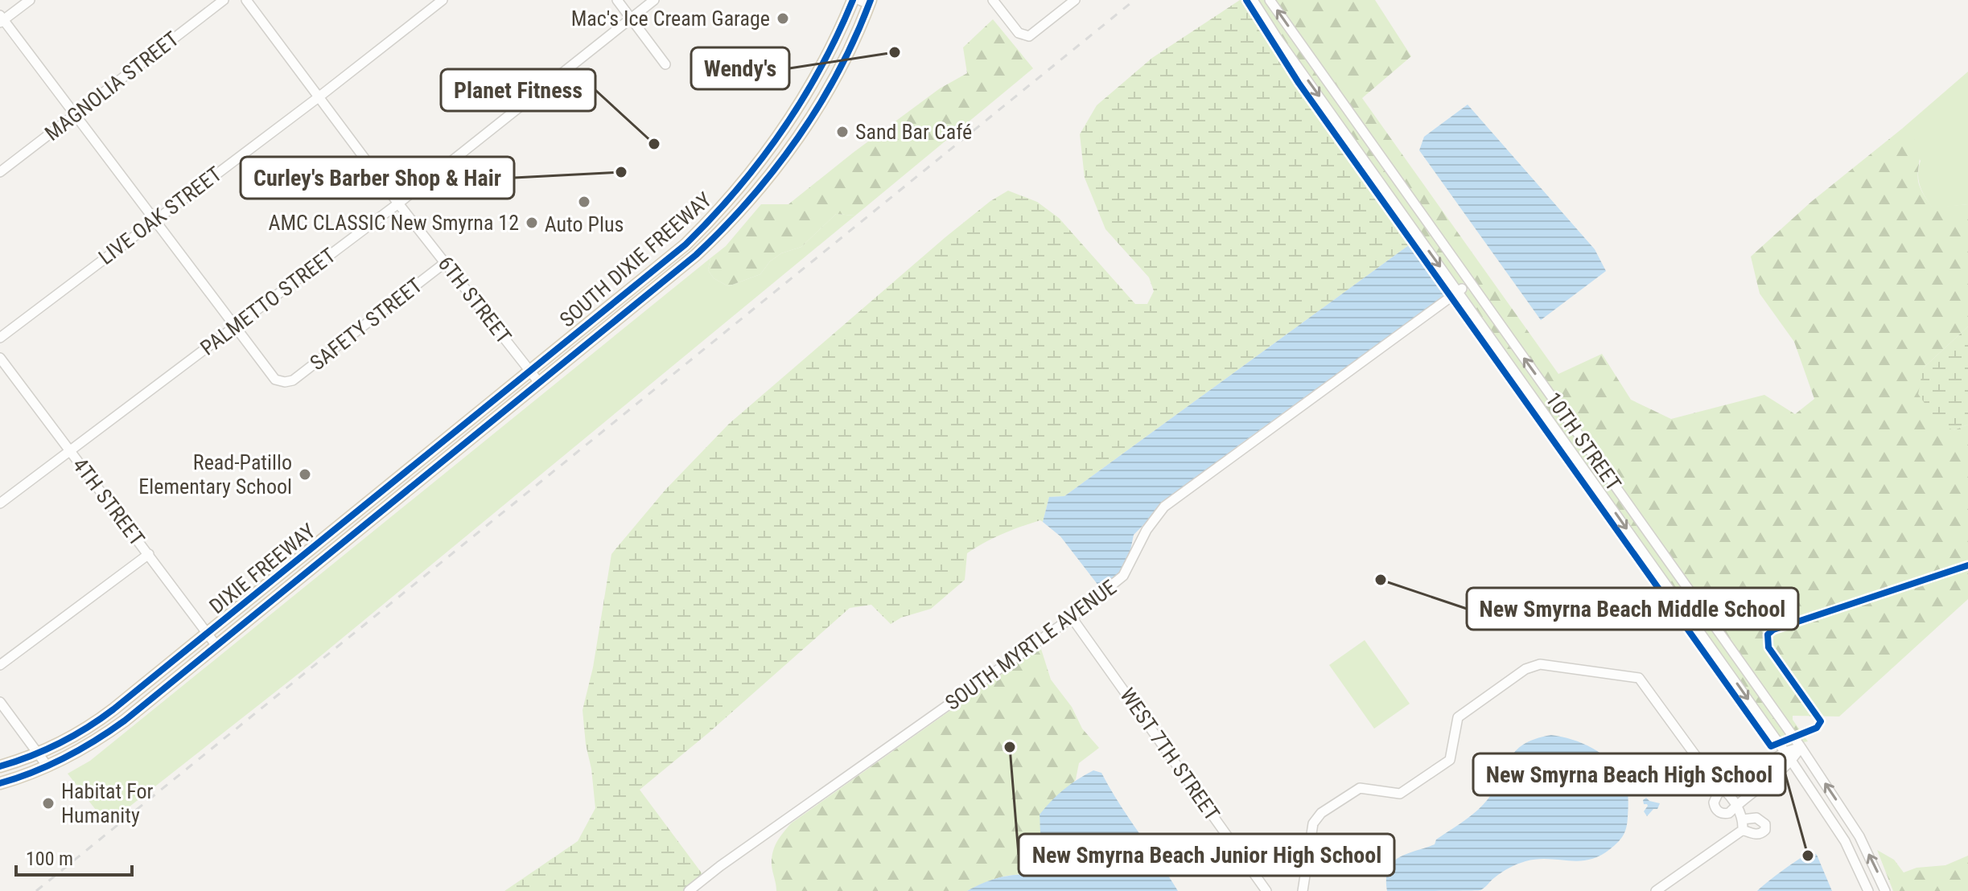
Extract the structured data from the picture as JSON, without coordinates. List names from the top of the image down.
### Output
{
  "streets": {
    "main road": ["SOUTH DIXIE FREEWAY", "DIXIE FREEWAY"],
    "street": [
      "MAGNOLIA STREET",
      "LIVE OAK STREET",
      "6TH STREET",
      "PALMETTO STREET",
      "SAFETY STREET",
      "10TH STREET",
      "4TH STREET",
      "SOUTH MYRTLE AVENUE",
      "WEST 7TH STREET"
    ]
  },
  "crossings": [
    ["LIVE OAK STREET", "6TH STREET"],
    ["SOUTH DIXIE FREEWAY", "6TH STREET"],
    ["SOUTH DIXIE FREEWAY", "DIXIE FREEWAY"],
    ["6TH STREET", "PALMETTO STREET"],
    ["6TH STREET", "SAFETY STREET"],
    ["6TH STREET", "DIXIE FREEWAY"],
    ["PALMETTO STREET", "SAFETY STREET"],
    ["PALMETTO STREET", "4TH STREET"],
    ["10TH STREET", "SOUTH MYRTLE AVENUE"],
    ["4TH STREET", "DIXIE FREEWAY"],
    ["SOUTH MYRTLE AVENUE", "WEST 7TH STREET"]
  ],
  "places": [
    "Mac's Ice Cream Garage",
    "Wendy's",
    "Sand Bar Café",
    "Planet Fitness",
    "Curley's Barber Shop & Hair",
    "Auto Plus",
    "AMC CLASSIC New Smyrna 12",
    "Read-Patillo Elementary School",
    "New Smyrna Beach Middle School",
    "New Smyrna Beach Junior High School",
    "Habitat For Humanity",
    "New Smyrna Beach High School"
  ],
  "scale_bar": "100 m"
}
